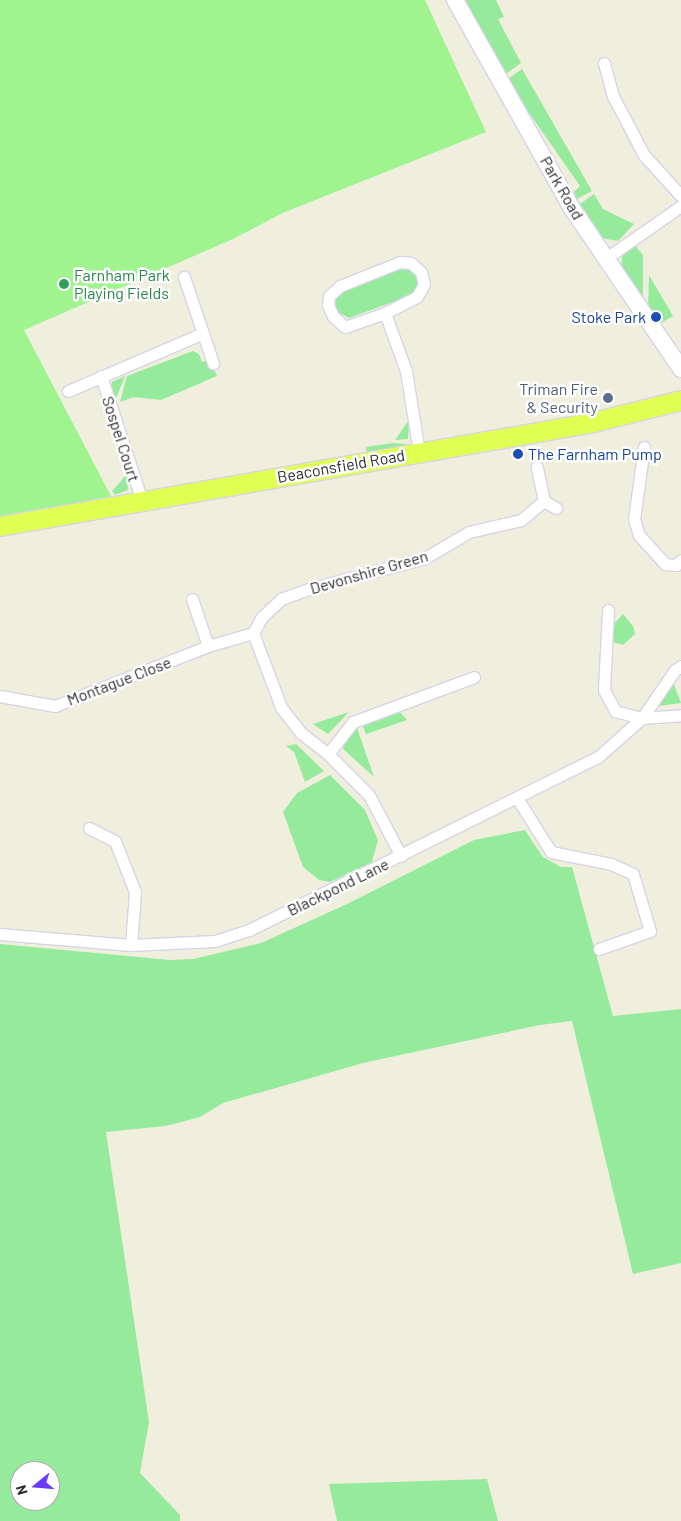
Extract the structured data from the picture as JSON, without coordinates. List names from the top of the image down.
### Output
{
  "streets": {
    "main road": ["Park Road", "Beaconsfield Road"],
    "street": [
      "Sospel Court",
      "Devonshire Green",
      "Montague Close",
      "Blackpond Lane"
    ]
  },
  "crossings": [
    ["Sospel Court", "Beaconsfield Road"]
  ],
  "places": [
    "Farnham Park Playing Fields",
    "Stoke Park",
    "Triman Fire & Security",
    "The Farnham Pump"
  ],
  "north": "left"
}
